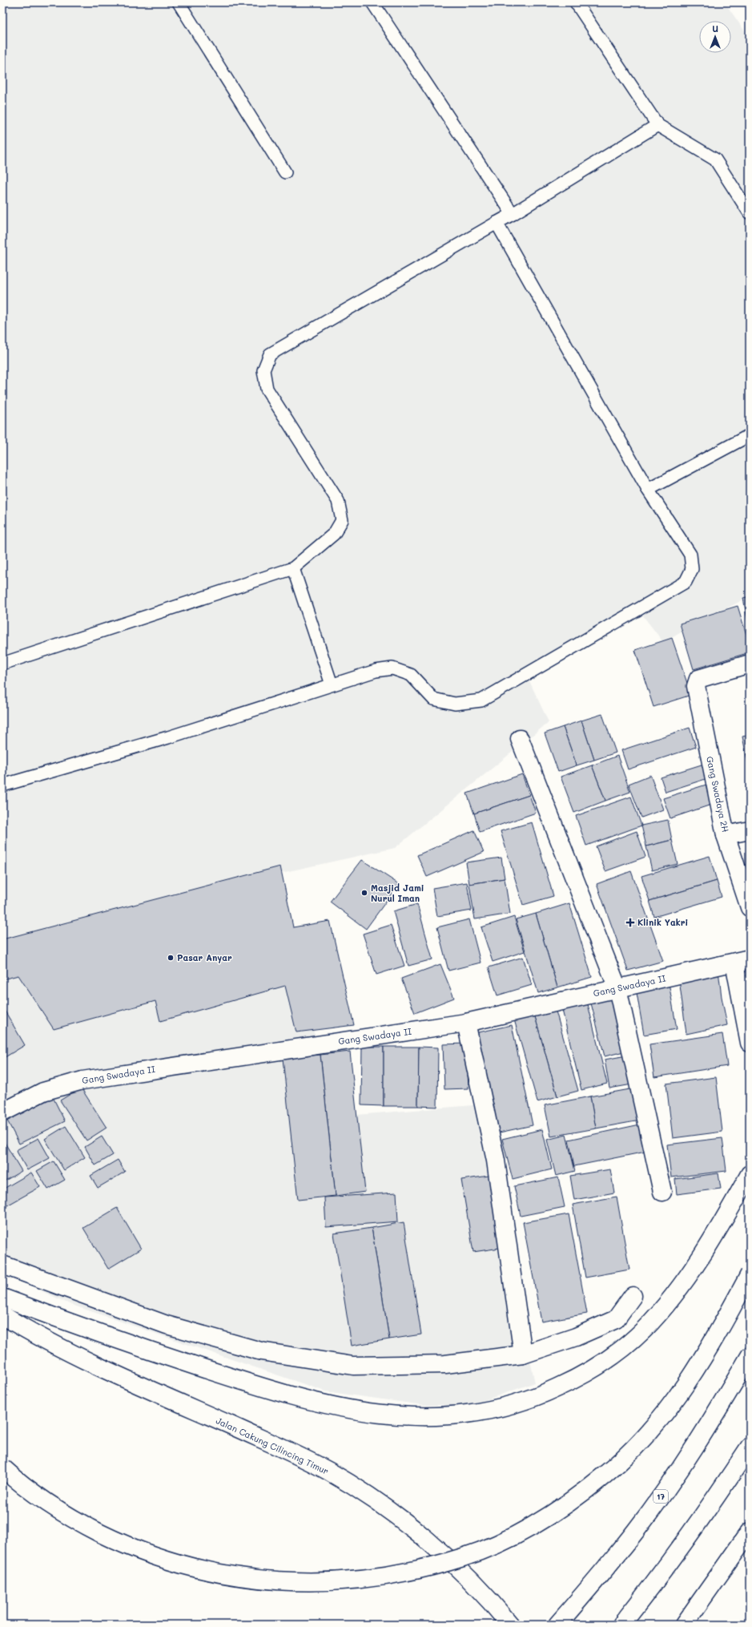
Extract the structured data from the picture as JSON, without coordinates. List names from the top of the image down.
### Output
{
  "streets": {
    "main road": [
      "Gang Swadaya 2H",
      "Gang Swadaya II",
      "Jalan Cakung Cilincing Timur",
      "17"
    ]
  },
  "places": {
    "other": ["Masjid Jami Nurul Iman", "Pasar Anyar"],
    "health": ["Klinik Yakri"]
  },
  "north": "top"
}
